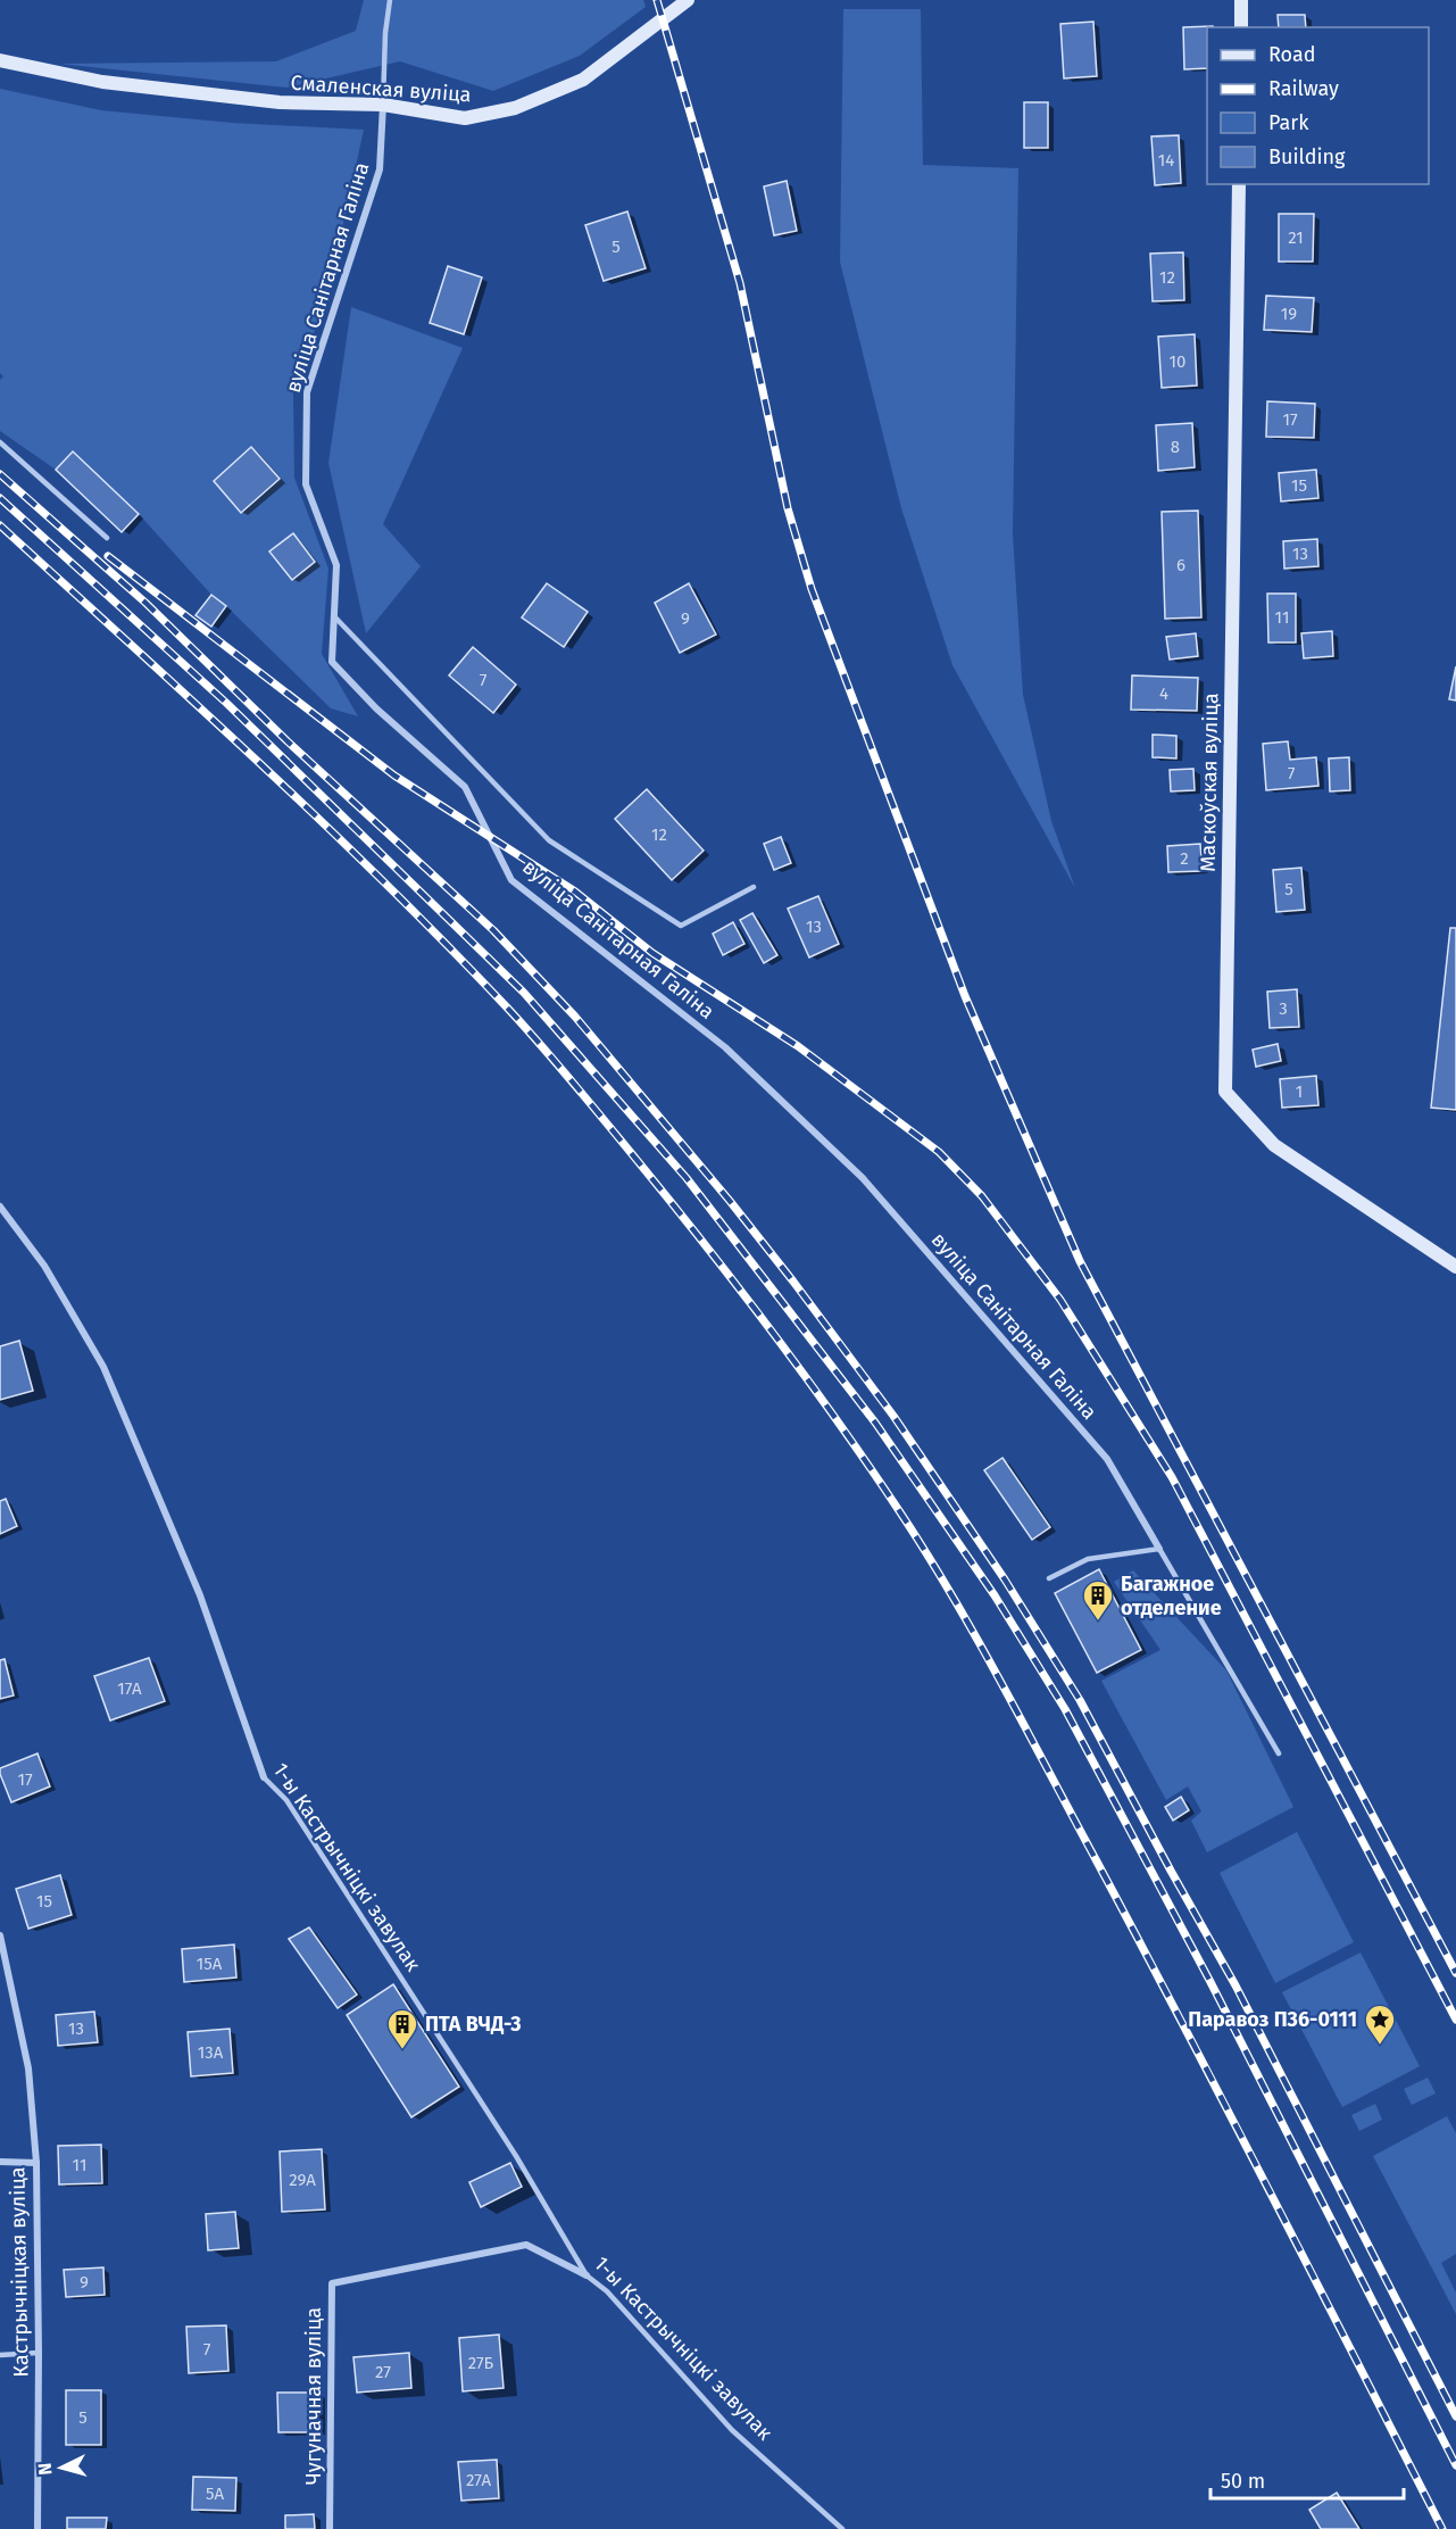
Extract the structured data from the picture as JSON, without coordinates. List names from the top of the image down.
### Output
{
  "streets": {
    "street": [
      "Смаленская вуліца",
      "вуліца Санітарная Галіна",
      "Маскоўская вуліца",
      "1-ы Кастрычніцкі завулак",
      "Кастрычніцкая вуліца",
      "Чугуначная вуліца"
    ]
  },
  "crossings": [
    ["Смаленская вуліца", "вуліца Санітарная Галіна"],
    ["1-ы Кастрычніцкі завулак", "Чугуначная вуліца"]
  ],
  "places": {
    "building": ["Багажное отделение", "ПТА ВЧД-3"],
    "place": ["Паравоз П36-0111"]
  },
  "house_numbers": [
    "14",
    "21",
    "5",
    "12",
    "19",
    "10",
    "17",
    "8",
    "15",
    "13",
    "6",
    "11",
    "9",
    "7",
    "4",
    "7",
    "12",
    "2",
    "5",
    "13",
    "3",
    "1",
    "17А",
    "17",
    "15",
    "15А",
    "13",
    "13А",
    "11",
    "29А",
    "9",
    "7",
    "27Б",
    "27",
    "5",
    "27А",
    "5А"
  ],
  "legend": [
    "Road",
    "Railway",
    "Park",
    "Building"
  ],
  "scale_bar": "50 m",
  "north": "left"
}
